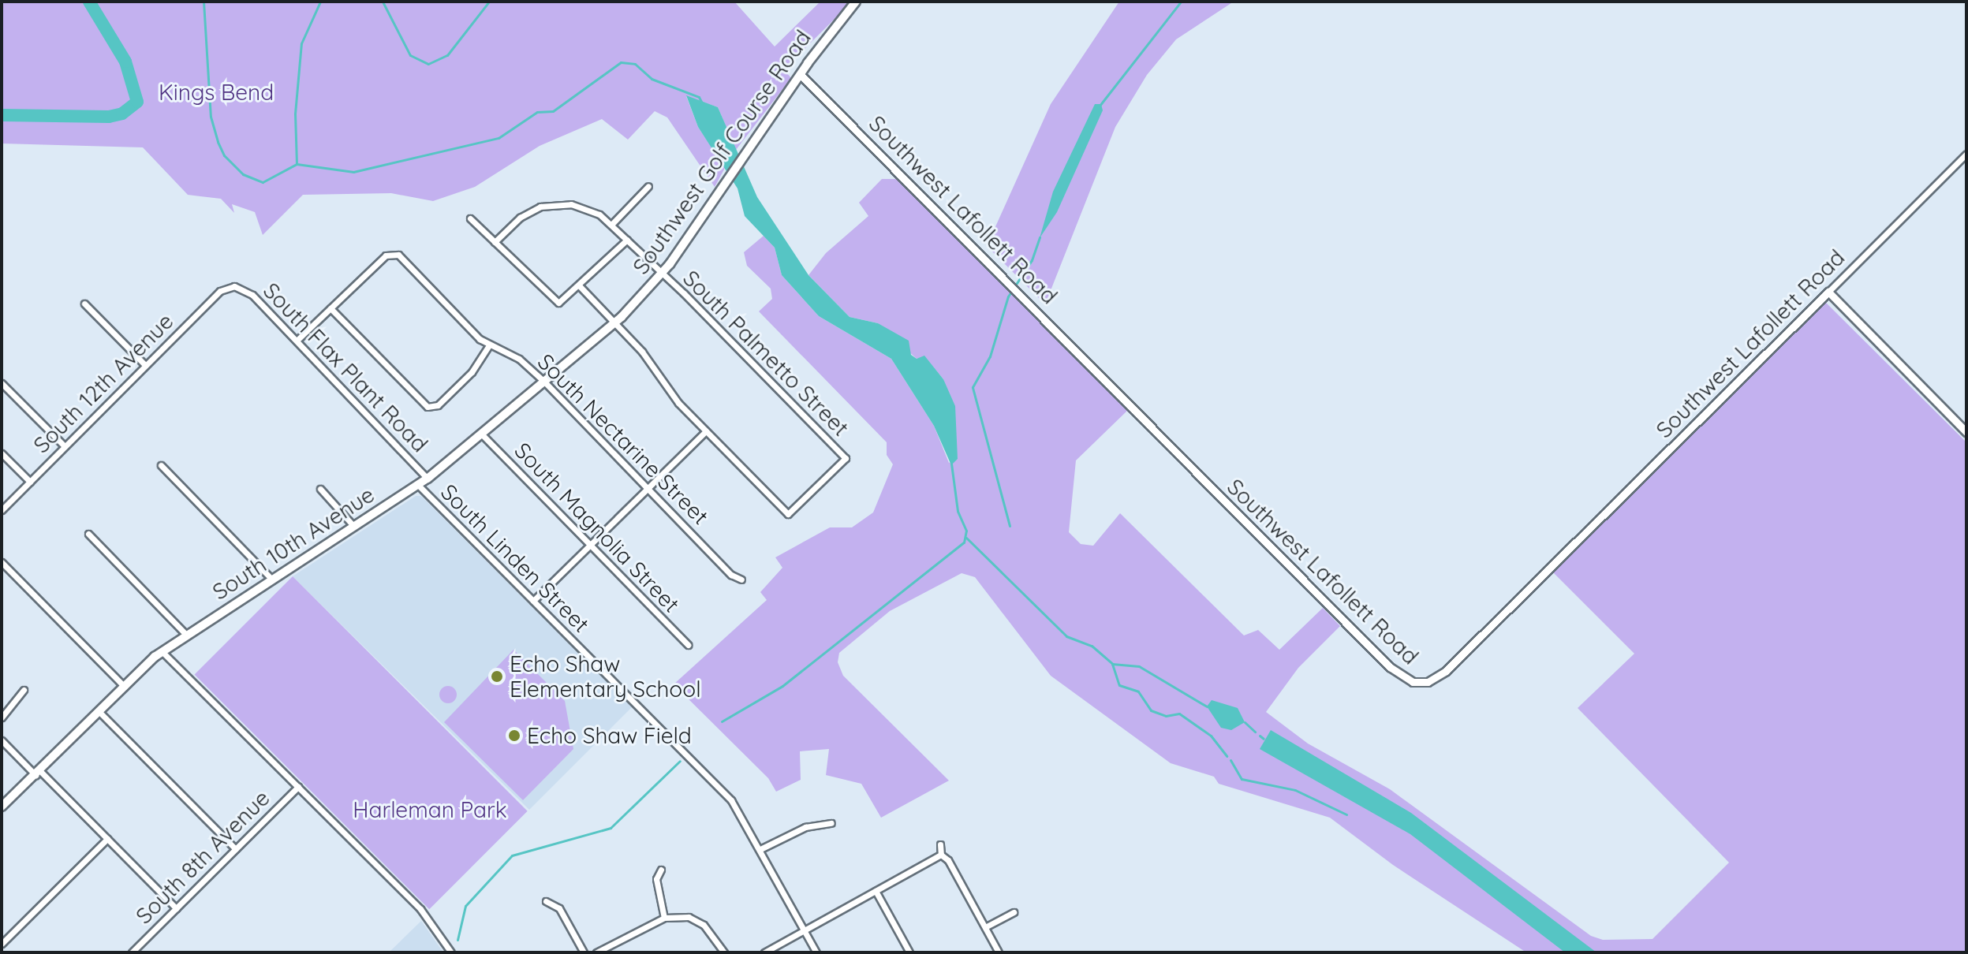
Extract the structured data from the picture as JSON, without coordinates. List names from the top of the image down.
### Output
{
  "streets": {
    "main road": ["Southwest Golf Course Road", "South 10th Avenue"],
    "street": [
      "Southwest Lafollett Road",
      "South Palmetto Street",
      "South Flax Plant Road",
      "South 12th Avenue",
      "South Nectarine Street",
      "South Magnolia Street",
      "South Linden Street",
      "South 8th Avenue"
    ]
  },
  "crossings": [
    ["Southwest Golf Course Road", "Southwest Lafollett Road"],
    ["Southwest Golf Course Road", "South Palmetto Street"],
    ["Southwest Golf Course Road", "South 10th Avenue"],
    ["South Flax Plant Road", "South 12th Avenue"],
    ["South Flax Plant Road", "South 10th Avenue"],
    ["South Nectarine Street", "South 10th Avenue"],
    ["South Magnolia Street", "South 10th Avenue"],
    ["South 10th Avenue", "South Linden Street"]
  ],
  "parks": ["Kings Bend", "Harleman Park"],
  "places": ["Echo Shaw Elementary School", "Echo Shaw Field"]
}
